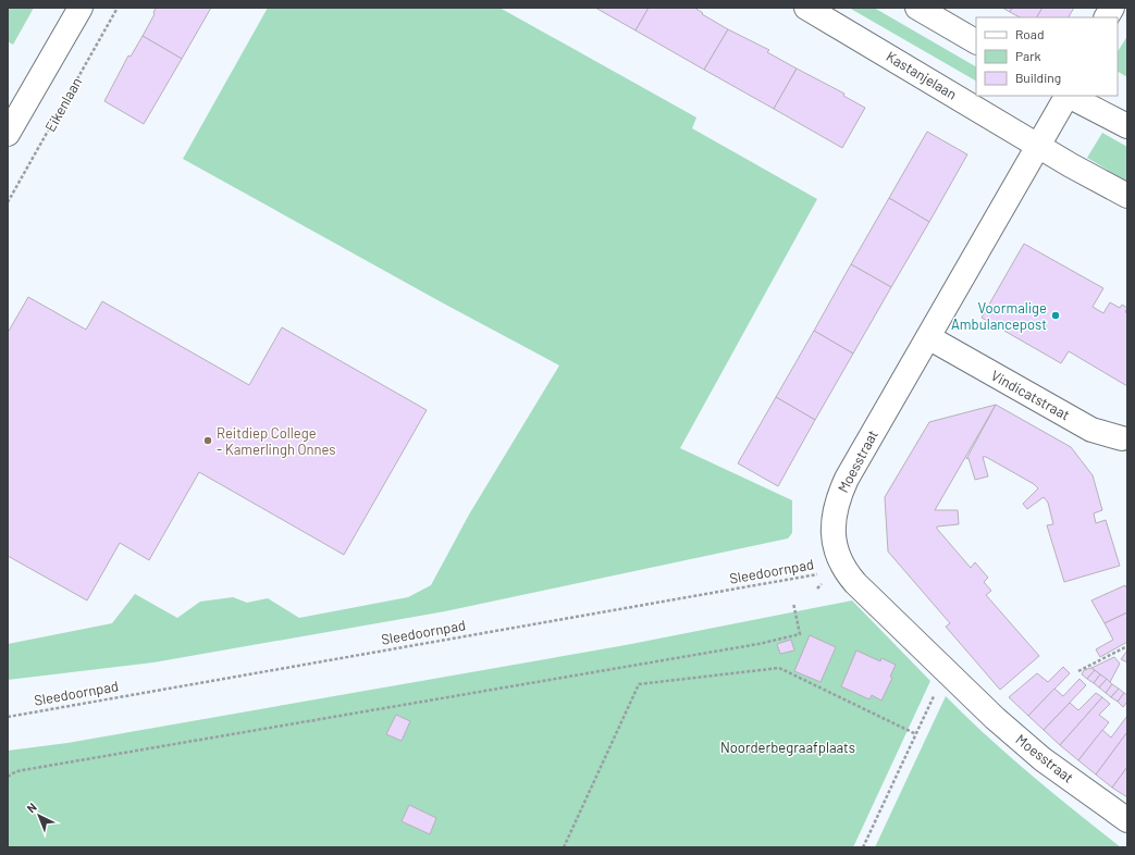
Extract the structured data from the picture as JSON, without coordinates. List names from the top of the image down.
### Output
{
  "streets": {
    "street": ["Kastanjelaan", "Vindicatstraat", "Moesstraat"],
    "path": ["Eikenlaan", "Sleedoornpad"]
  },
  "crossings": [
    ["Kastanjelaan", "Moesstraat"],
    ["Vindicatstraat", "Moesstraat"],
    ["Moesstraat", "Sleedoornpad"]
  ],
  "parks": ["Noorderbegraafplaats"],
  "places": ["Voormalige Ambulancepost", "Reitdiep College - Kamerlingh Onnes"],
  "legend": ["Road", "Park", "Building"],
  "north": "top left"
}
